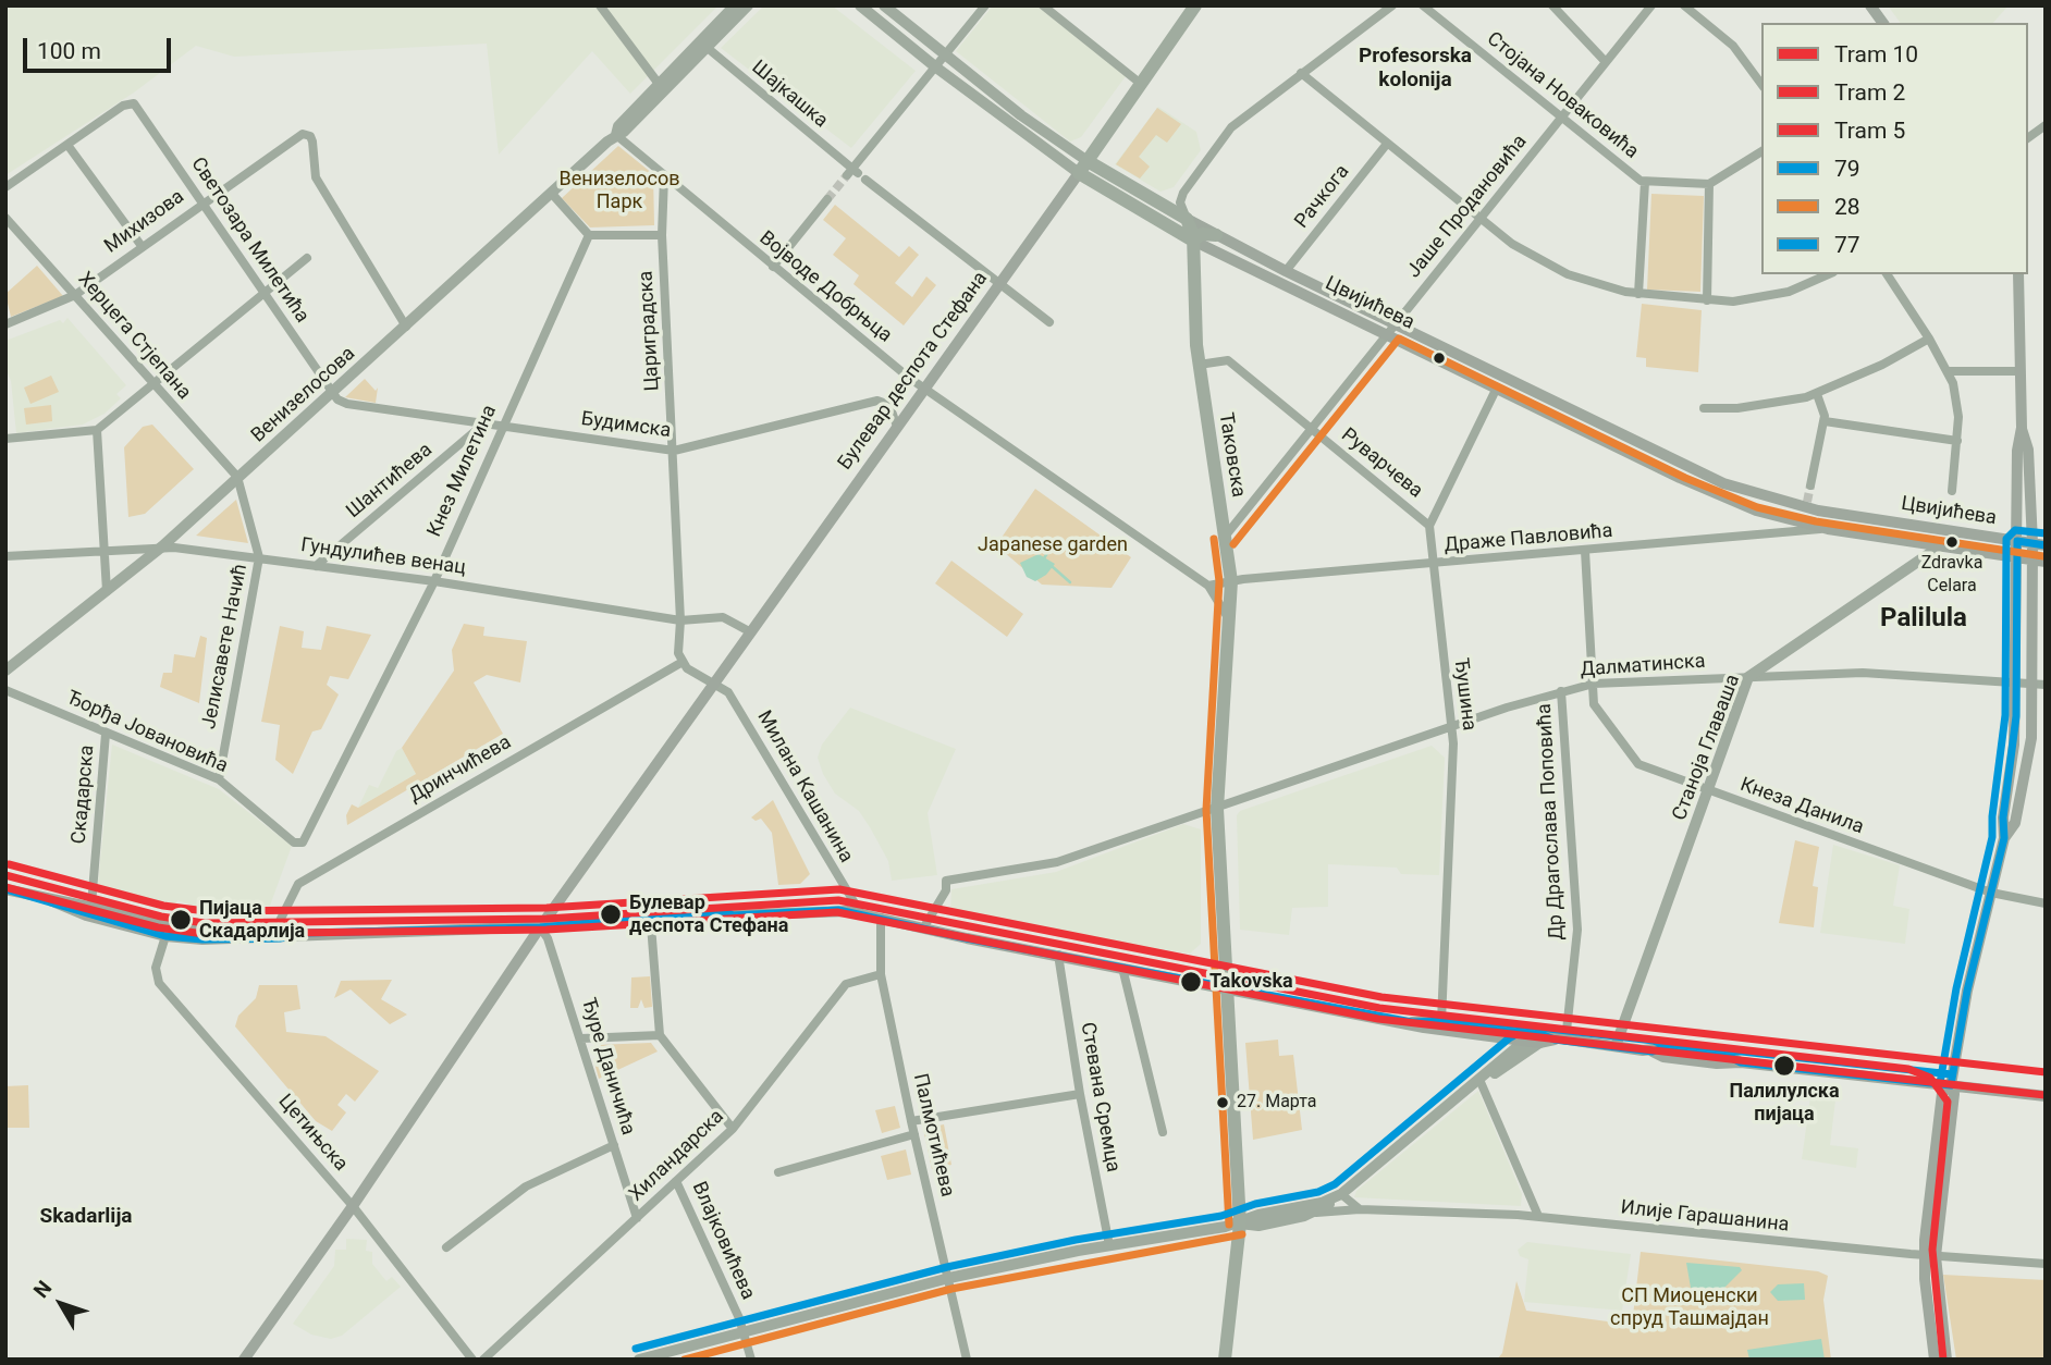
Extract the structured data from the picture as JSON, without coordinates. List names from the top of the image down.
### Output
{
  "streets": {
    "main road": ["Цвијићева", "Булевар деспота Стефана", "Таковска"],
    "street": [
      "Шајкашка",
      "Стојана Новаковића",
      "Рачкога",
      "Јаше Продановића",
      "Михизова",
      "Светозара Милетића",
      "Војводе Добрњца",
      "Цариградска",
      "Херцега Стјепана",
      "Венизелосова",
      "Будимска",
      "Руварчева",
      "Кнез Милетина",
      "Шантићева",
      "Драже Павловића",
      "Гундулићев венац",
      "Јелисавете Начић",
      "Далматинска",
      "Ђушина",
      "Ђорђа Јовановића",
      "Станоја Главаша",
      "Дринчићева",
      "Милана Кашанина",
      "Скадарска",
      "Кнеза Данила",
      "Др Драгослава Поповића",
      "Ђуре Даничића",
      "Стевана Сремца",
      "Цетињска",
      "Палмотићева",
      "Хиландарска",
      "Илије Гарашанина",
      "Влајковићева"
    ]
  },
  "crossings": [
    ["Шајкашка", "Булевар деспота Стефана"],
    ["Шајкашка", "Венизелосова"],
    ["Стојана Новаковића", "Јаше Продановића"],
    ["Рачкога", "Цвијићева"],
    ["Јаше Продановића", "Цвијићева"],
    ["Јаше Продановића", "Таковска"],
    ["Јаше Продановића", "Руварчева"],
    ["Михизова", "Светозара Милетића"],
    ["Михизова", "Херцега Стјепана"],
    ["Михизова", "Венизелосова"],
    ["Светозара Милетића", "Венизелосова"],
    ["Светозара Милетића", "Будимска"],
    ["Војводе Добрњца", "Цариградска"],
    ["Војводе Добрњца", "Булевар деспота Стефана"],
    ["Војводе Добрњца", "Венизелосова"],
    ["Војводе Добрњца", "Таковска"],
    ["Цвијићева", "Булевар деспота Стефана"],
    ["Цвијићева", "Таковска"],
    ["Цвијићева", "Драже Павловића"],
    ["Цвијићева", "Ђушина"],
    ["Цвијићева", "Станоја Главаша"],
    ["Цариградска", "Будимска"],
    ["Цариградска", "Гундулићев венац"],
    ["Цариградска", "Дринчићева"],
    ["Цариградска", "Милана Кашанина"],
    ["Херцега Стјепана", "Венизелосова"],
    ["Херцега Стјепана", "Јелисавете Начић"],
    ["Булевар деспота Стефана", "Будимска"],
    ["Булевар деспота Стефана", "Гундулићев венац"],
    ["Булевар деспота Стефана", "Милана Кашанина"],
    ["Булевар деспота Стефана", "Ђуре Даничића"],
    ["Булевар деспота Стефана", "Цетињска"],
    ["Венизелосова", "Будимска"],
    ["Венизелосова", "Гундулићев венац"],
    ["Венизелосова", "Јелисавете Начић"],
    ["Будимска", "Кнез Милетина"],
    ["Будимска", "Шантићева"],
    ["Таковска", "Руварчева"],
    ["Таковска", "Драже Павловића"],
    ["Таковска", "Далматинска"],
    ["Таковска", "Илије Гарашанина"],
    ["Руварчева", "Ђушина"],
    ["Кнез Милетина", "Гундулићев венац"],
    ["Кнез Милетина", "Ђорђа Јовановића"],
    ["Шантићева", "Гундулићев венац"],
    ["Драже Павловића", "Ђушина"],
    ["Драже Павловића", "Кнеза Данила"],
    ["Гундулићев венац", "Јелисавете Начић"],
    ["Јелисавете Начић", "Ђорђа Јовановића"],
    ["Далматинска", "Ђушина"],
    ["Далматинска", "Станоја Главаша"],
    ["Далматинска", "Кнеза Данила"],
    ["Далматинска", "Др Драгослава Поповића"],
    ["Ђорђа Јовановића", "Скадарска"],
    ["Станоја Главаша", "Кнеза Данила"],
    ["Дринчићева", "Милана Кашанина"],
    ["Ђуре Даничића", "Хиландарска"],
    ["Палмотићева", "Хиландарска"],
    ["Хиландарска", "Влајковићева"]
  ],
  "districts": ["Profesorska kolonija", "Palilula", "Skadarlija"],
  "parks": ["Венизелосов Парк", "Japanese garden", "СП Миоценски спруд Ташмајдан"],
  "places": [
    "Zdravka Celara",
    "Булевар деспота Стефана",
    "Пијаца Скадарлија",
    "Takovska",
    "Палилулска пијаца",
    "27. Марта"
  ],
  "lines": [
    "transit line 28",
    "transit line 77",
    "transit line 79",
    "tram line 5",
    "tram line 10",
    "tram line 2"
  ],
  "legend": [
    "Tram 10",
    "Tram 2",
    "Tram 5",
    "79",
    "28",
    "77"
  ],
  "scale_bar": "100 m",
  "north": "top left"
}
